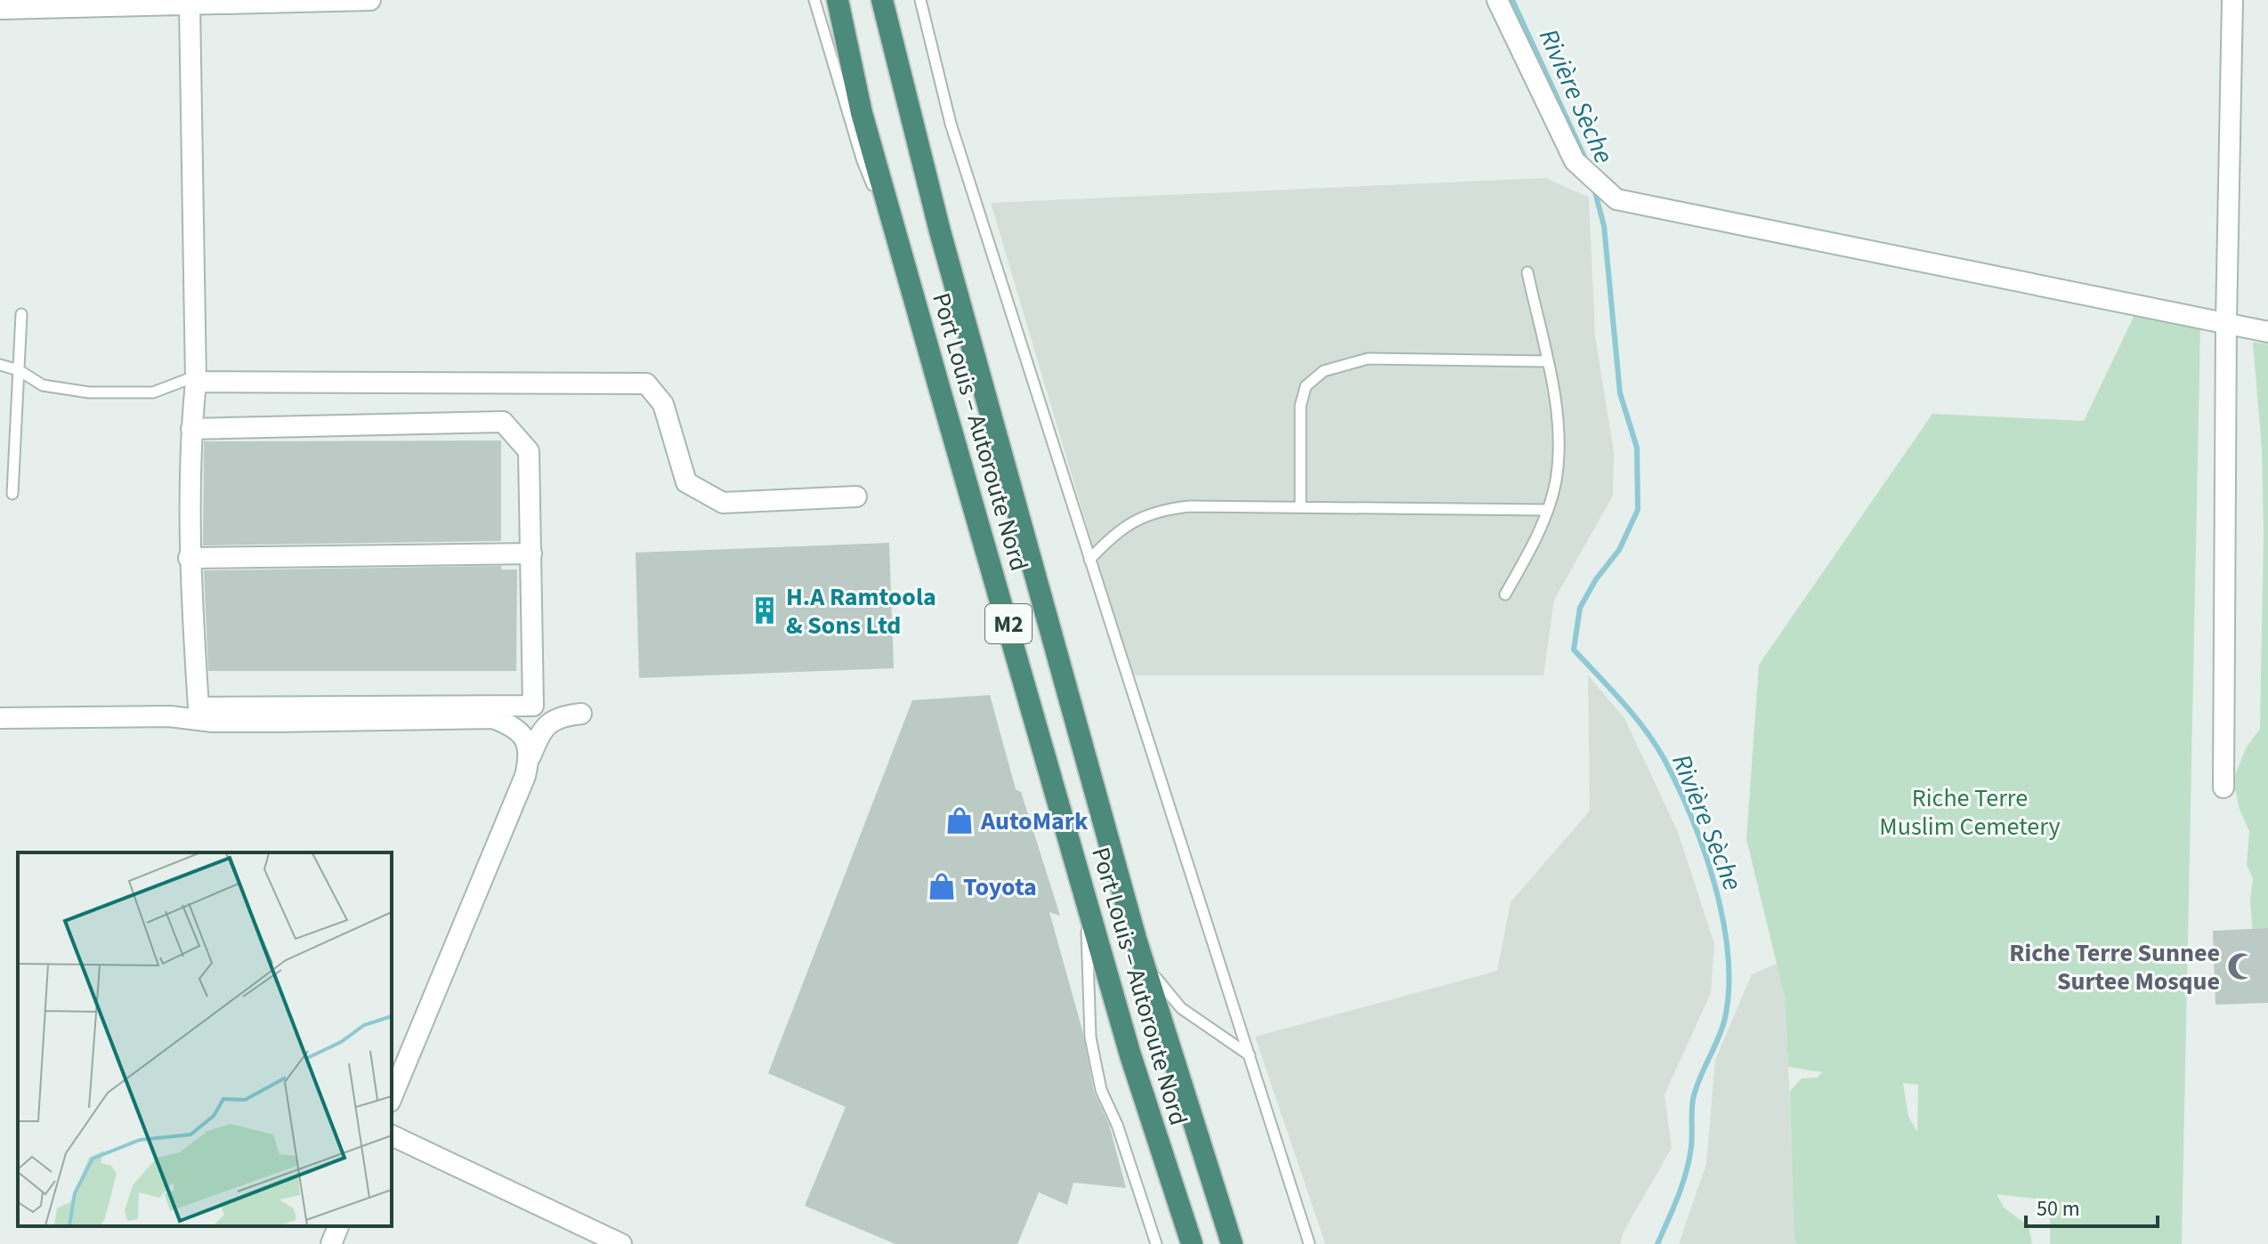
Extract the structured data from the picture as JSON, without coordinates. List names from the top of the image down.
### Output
{
  "streets": {
    "highway": ["Port Louis – Autoroute Nord", "M2"]
  },
  "water": ["Rivière Sèche"],
  "parks": ["Riche Terre Muslim Cemetery"],
  "places": {
    "building": ["H.A Ramtoola & Sons Ltd"],
    "shop": ["AutoMark", "Toyota"],
    "mosque": ["Riche Terre Sunnee Surtee Mosque"]
  },
  "scale_bar": "50 m"
}
